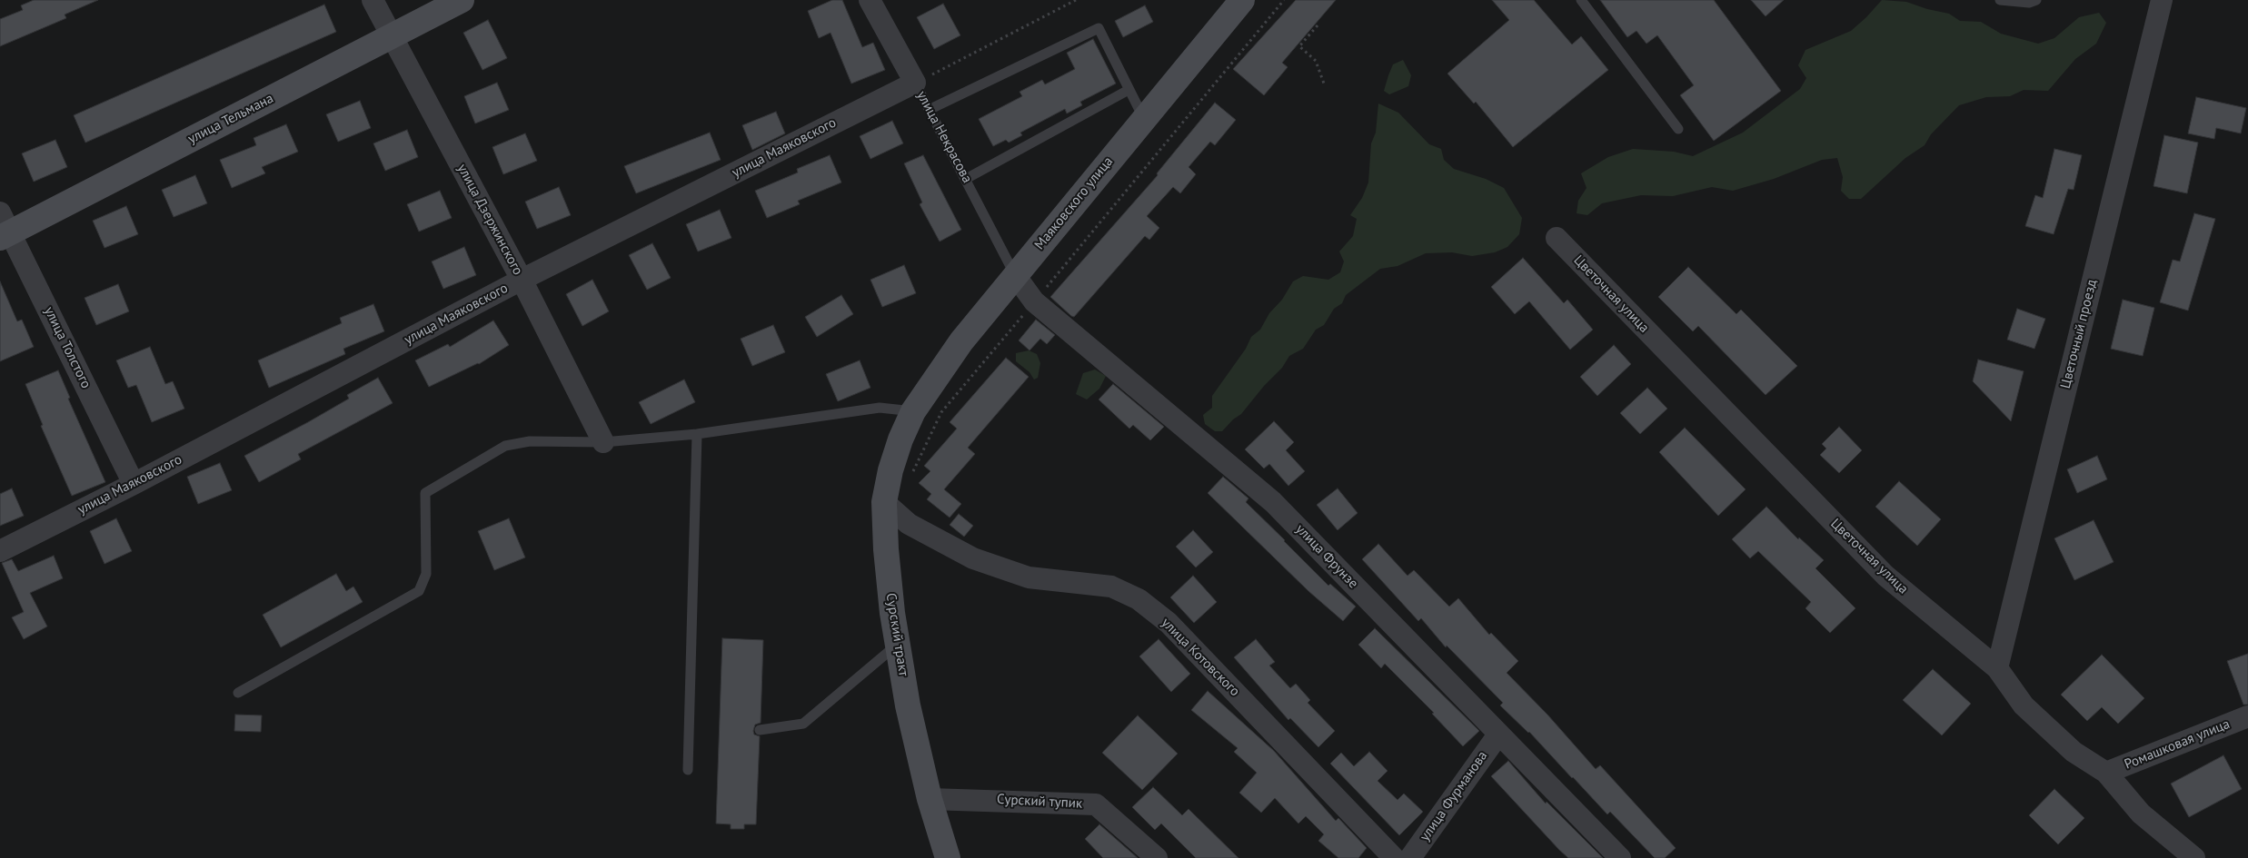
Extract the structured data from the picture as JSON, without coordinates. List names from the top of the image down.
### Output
{
  "streets": {
    "street": [
      "улица Тельмана",
      "улица Некрасова",
      "улица Маяковского",
      "Маяковского улица",
      "улица Дзержинского",
      "Цветочная улица",
      "Цветочный проезд",
      "улица Толстого",
      "улица Фрунзе",
      "Сурский тракт",
      "улица Котовского",
      "Ромашковая улица",
      "улица Фурманова",
      "Сурский тупик"
    ]
  },
  "crossings": [
    ["улица Тельмана", "улица Дзержинского"],
    ["улица Тельмана", "улица Толстого"],
    ["улица Некрасова", "улица Маяковского"],
    ["улица Некрасова", "Маяковского улица"],
    ["улица Некрасова", "улица Фрунзе"],
    ["улица Маяковского", "улица Дзержинского"],
    ["улица Маяковского", "улица Толстого"],
    ["Маяковского улица", "улица Фрунзе"],
    ["Маяковского улица", "Сурский тракт"],
    ["Цветочная улица", "Цветочный проезд"],
    ["Цветочная улица", "Ромашковая улица"],
    ["улица Фрунзе", "улица Фурманова"],
    ["Сурский тракт", "улица Котовского"],
    ["Сурский тракт", "Сурский тупик"]
  ]
}
